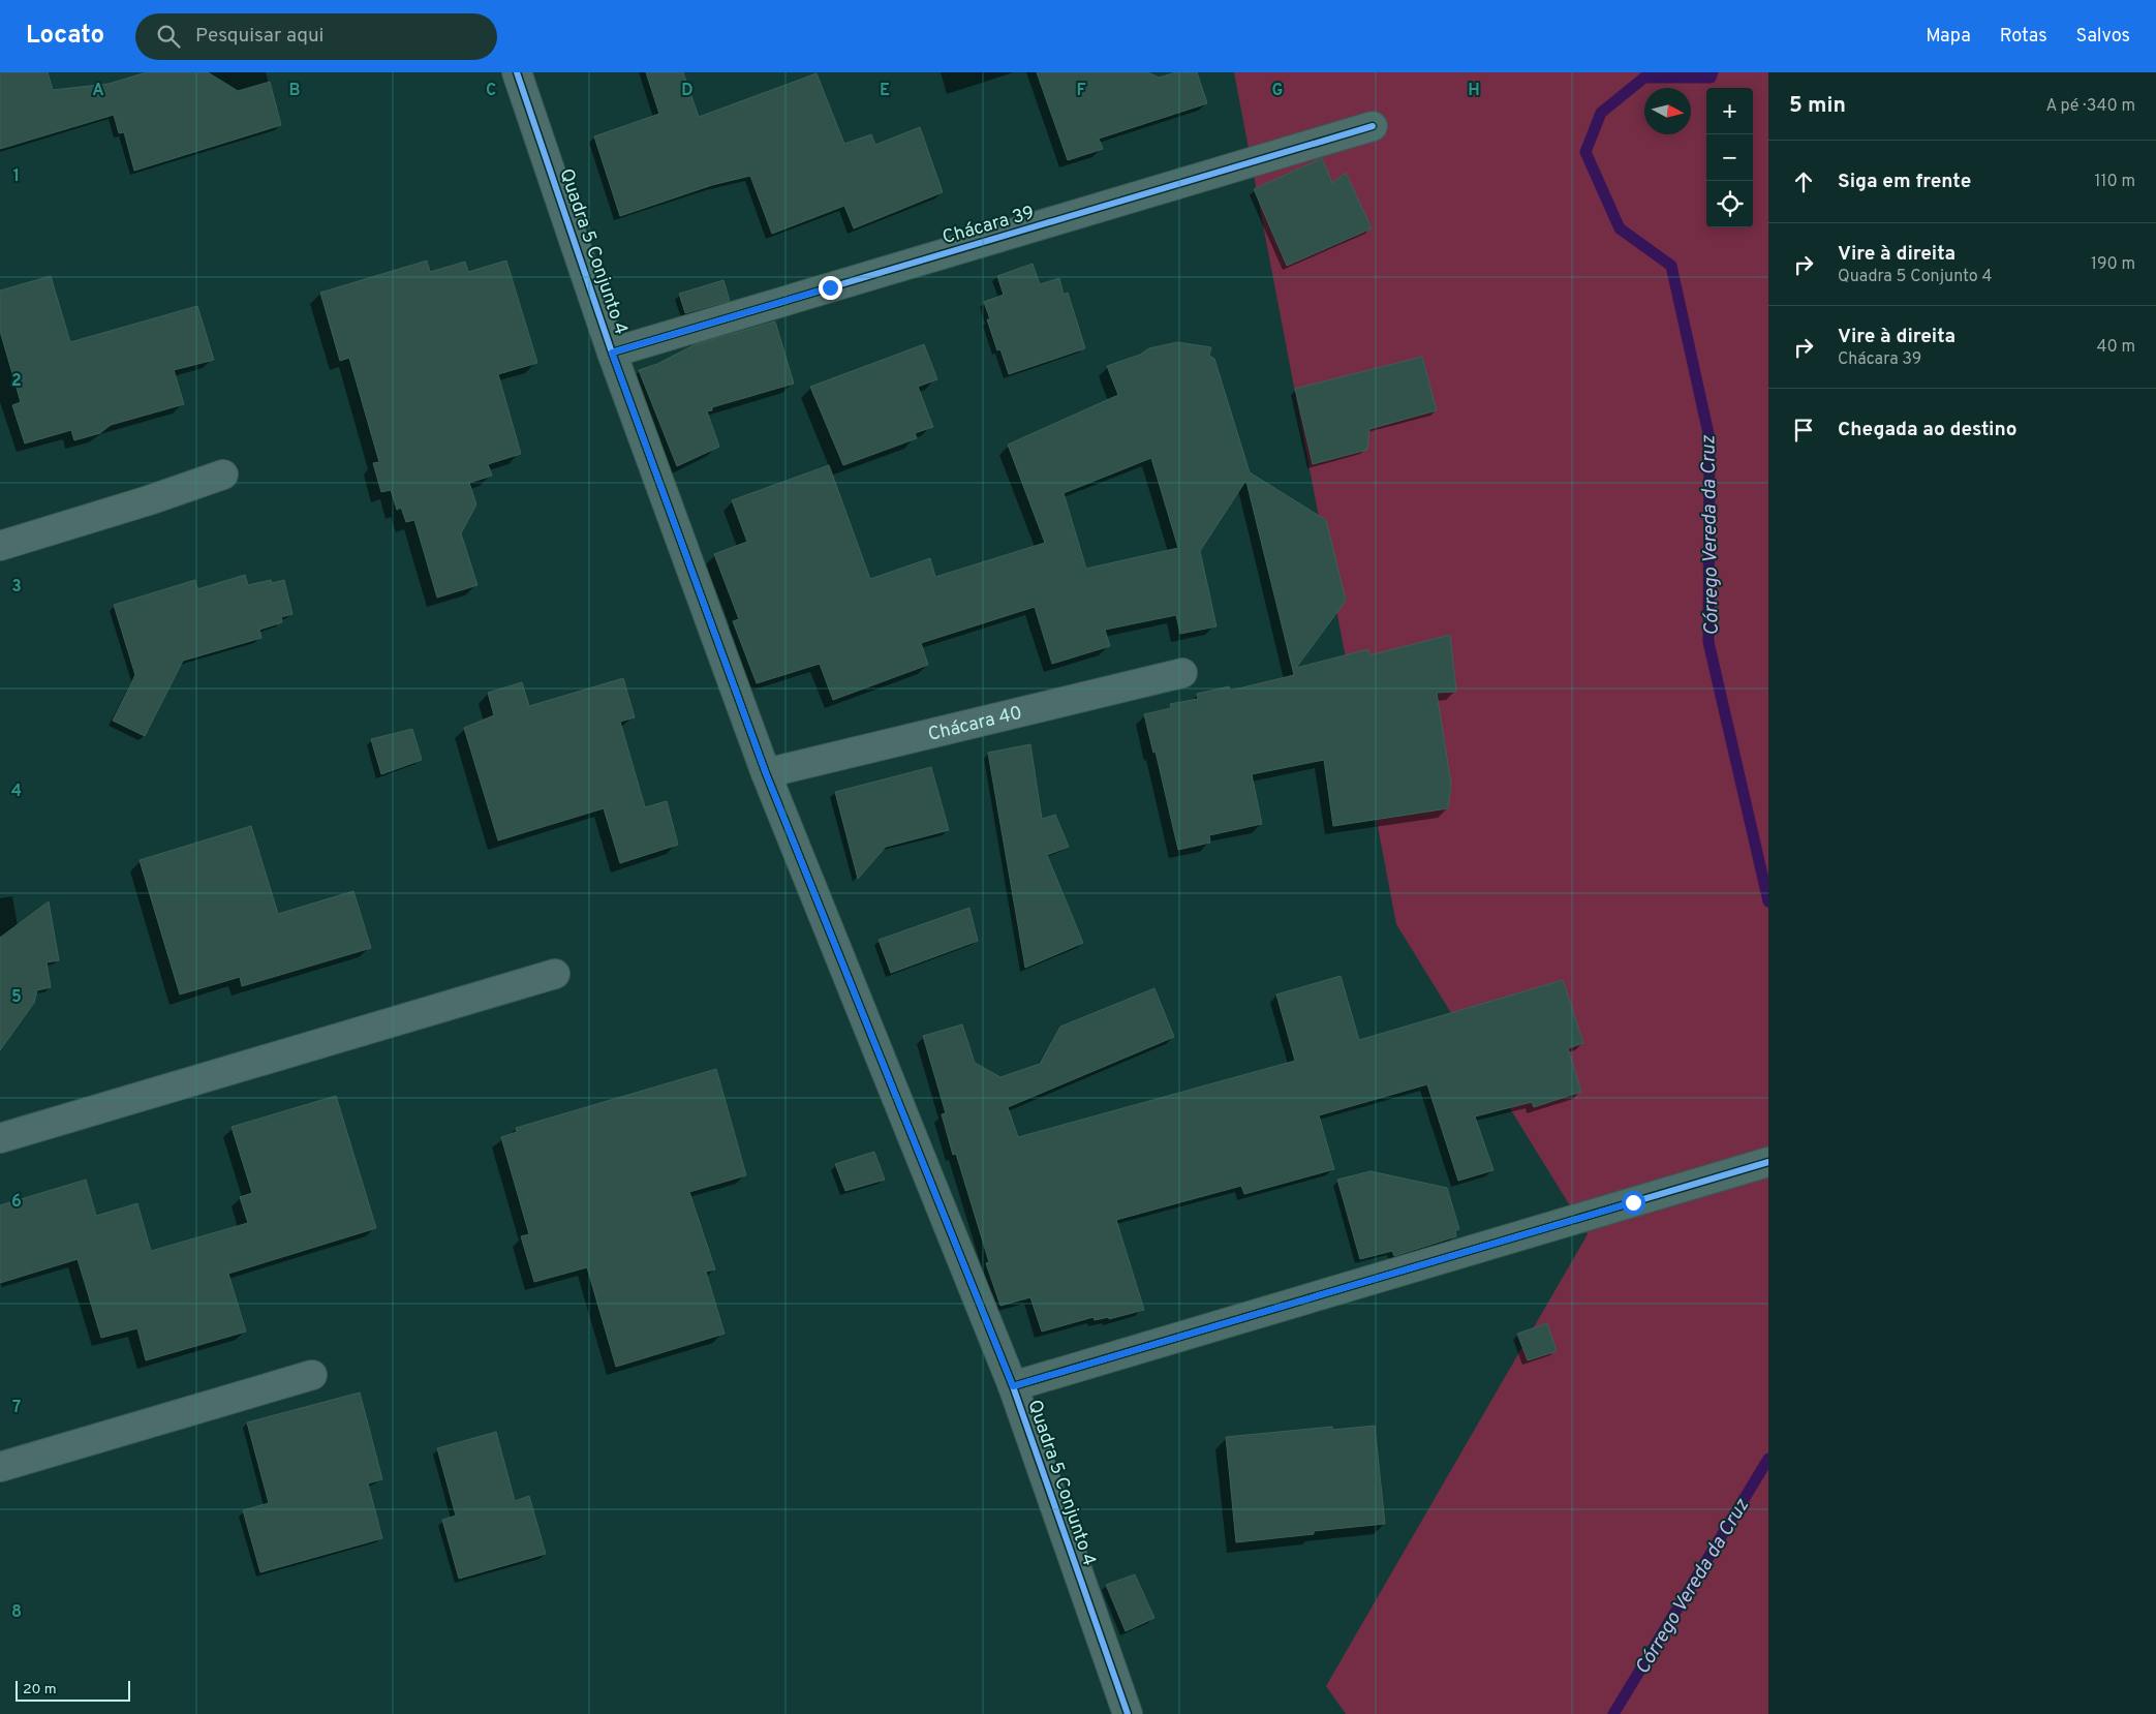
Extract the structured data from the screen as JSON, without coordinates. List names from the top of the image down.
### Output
{
  "streets": {
    "street": ["Chácara 39", "Quadra 5 Conjunto 4", "Chácara 40"]
  },
  "crossings": [
    ["Chácara 39", "Quadra 5 Conjunto 4"],
    ["Quadra 5 Conjunto 4", "Chácara 40"]
  ],
  "water": ["Córrego Vereda da Cruz"],
  "scale_bar": "20 m",
  "north": "right",
  "page": {
    "header": "Locato",
    "search": "Pesquisar aqui",
    "nav": ["Mapa", "Rotas", "Salvos"],
    "heading": ["5 min", "A pé · 340 m"],
    "map_buttons": ["+", "−"],
    "list": [
      ["Siga em frente", "110 m"],
      ["Vire à direita", "Quadra 5 Conjunto 4", "190 m"],
      ["Vire à direita", "Chácara 39", "40 m"],
      "Chegada ao destino"
    ],
    "scale": "20 m"
  },
  "grid": {
    "columns": [
      "A",
      "B",
      "C",
      "D",
      "E",
      "F",
      "G",
      "H"
    ],
    "rows": [
      "1",
      "2",
      "3",
      "4",
      "5",
      "6",
      "7",
      "8"
    ]
  }
}
